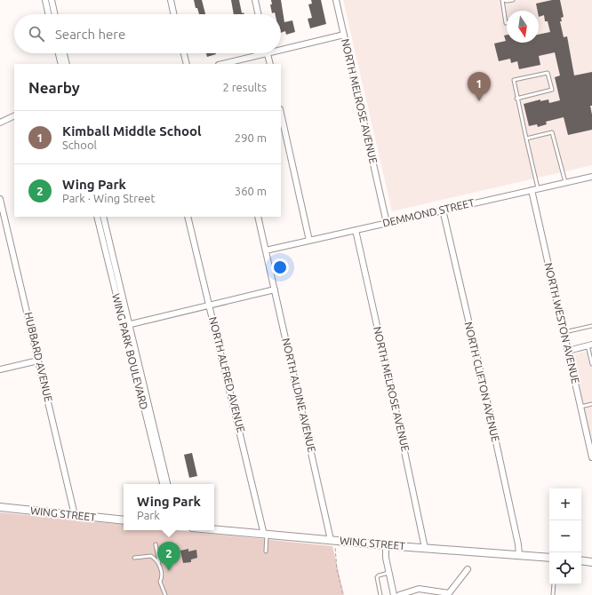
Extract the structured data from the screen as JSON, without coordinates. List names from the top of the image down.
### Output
{
  "streets": {
    "street": [
      "NORTH MELROSE AVENUE",
      "DEMMOND STREET",
      "NORTH WESTON AVENUE",
      "WING PARK BOULEVARD",
      "HUBBARD AVENUE",
      "NORTH ALFRED AVENUE",
      "NORTH CLIFTON AVENUE",
      "NORTH ALDINE AVENUE",
      "WING STREET"
    ]
  },
  "crossings": [
    ["NORTH MELROSE AVENUE", "DEMMOND STREET"],
    ["NORTH MELROSE AVENUE", "WING STREET"],
    ["DEMMOND STREET", "NORTH WESTON AVENUE"],
    ["DEMMOND STREET", "NORTH CLIFTON AVENUE"],
    ["DEMMOND STREET", "NORTH ALDINE AVENUE"],
    ["HUBBARD AVENUE", "WING STREET"],
    ["NORTH ALFRED AVENUE", "WING STREET"],
    ["NORTH CLIFTON AVENUE", "WING STREET"],
    ["NORTH ALDINE AVENUE", "WING STREET"]
  ],
  "north": "bottom",
  "page": {
    "search": "Search here",
    "heading": ["Nearby", "2 results"],
    "pins": ["1", "2"],
    "list": [
      {
        "mark": "1",
        "name": "Kimball Middle School",
        "note": "School",
        "value": "290 m"
      },
      {
        "mark": "2",
        "name": "Wing Park",
        "note": "Park · Wing Street",
        "value": "360 m"
      }
    ],
    "popup": ["Wing Park", "Park"],
    "map_buttons": ["+", "−"]
  }
}
